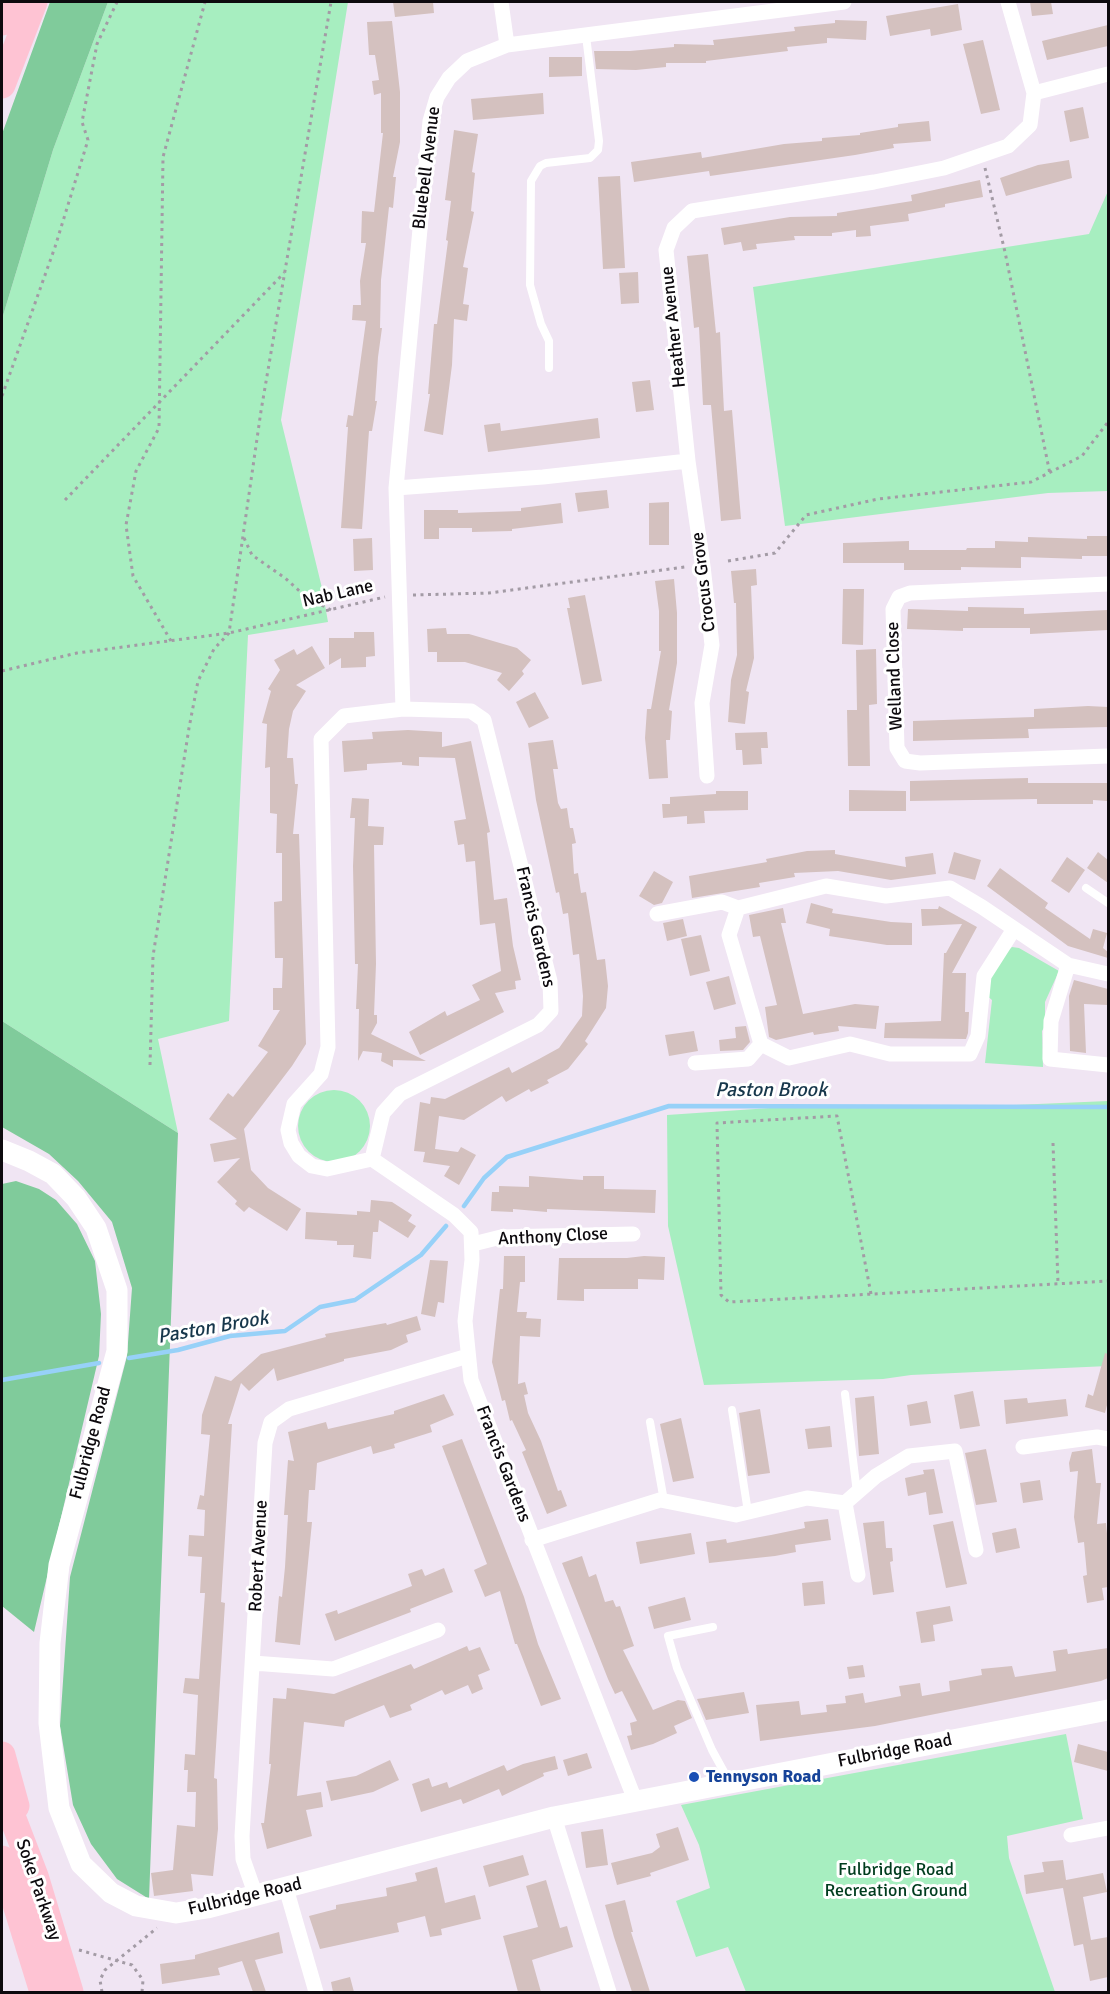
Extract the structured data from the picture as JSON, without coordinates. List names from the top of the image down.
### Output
{
  "streets": {
    "highway": ["Soke Parkway"],
    "street": [
      "Bluebell Avenue",
      "Heather Avenue",
      "Crocus Grove",
      "Welland Close",
      "Francis Gardens",
      "Anthony Close",
      "Fulbridge Road",
      "Robert Avenue"
    ],
    "path": ["Nab Lane"]
  },
  "crossings": [
    ["Bluebell Avenue", "Nab Lane"],
    ["Heather Avenue", "Crocus Grove"],
    ["Francis Gardens", "Anthony Close"],
    ["Francis Gardens", "Fulbridge Road"],
    ["Francis Gardens", "Robert Avenue"],
    ["Fulbridge Road", "Robert Avenue"]
  ],
  "water": ["Paston Brook"],
  "parks": ["Fulbridge Road Recreation Ground"],
  "places": ["Tennyson Road"]
}
